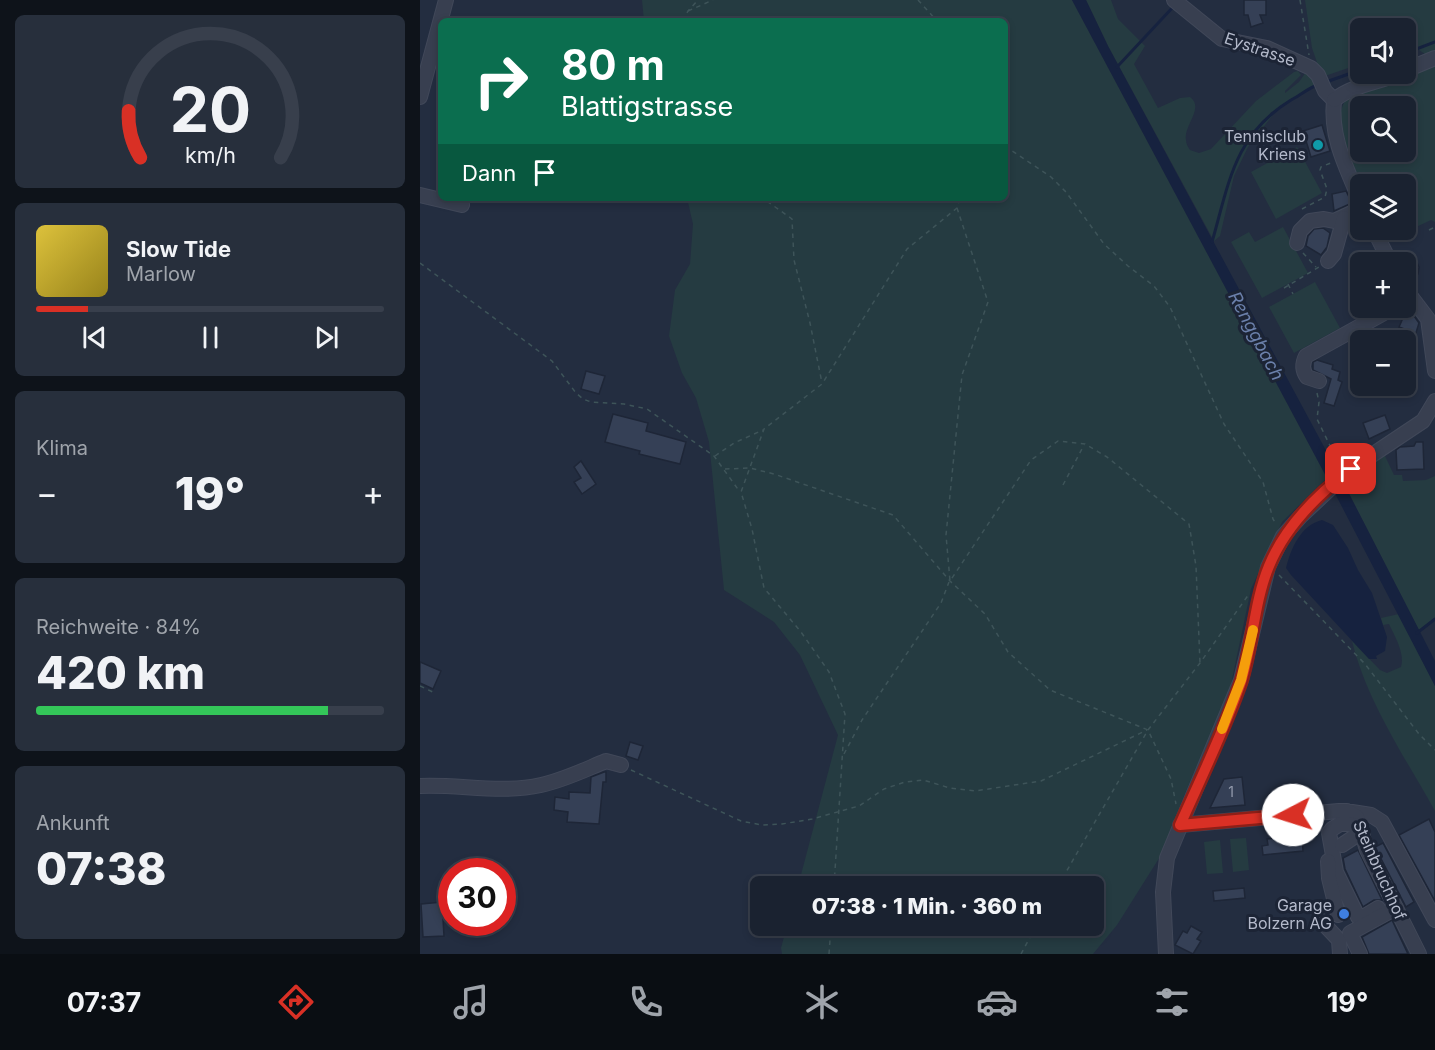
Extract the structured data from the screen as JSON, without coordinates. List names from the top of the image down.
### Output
{
  "streets": {
    "street": ["Eystrasse", "Steinbruchhof"]
  },
  "water": ["Renggbach"],
  "places": ["Tennisclub Kriens", "Garage Bolzern AG"],
  "house_numbers": ["1"],
  "page": {
    "map_buttons": ["+", "−"],
    "turn": ["80 m", "Blattigstrasse"],
    "then": "Dann",
    "song": ["Slow Tide", "Marlow"],
    "tile": [
      "Klima",
      ["Reichweite · 84%", "420 km"],
      ["Ankunft", "07:38"]
    ],
    "heat": ["−", "19°", "+"],
    "limit": "30",
    "trip": "07:38 · 1 Min. · 360 m",
    "tabs": ["07:37", "19°"],
    "gauge": ["20", "km/h"]
  }
}
